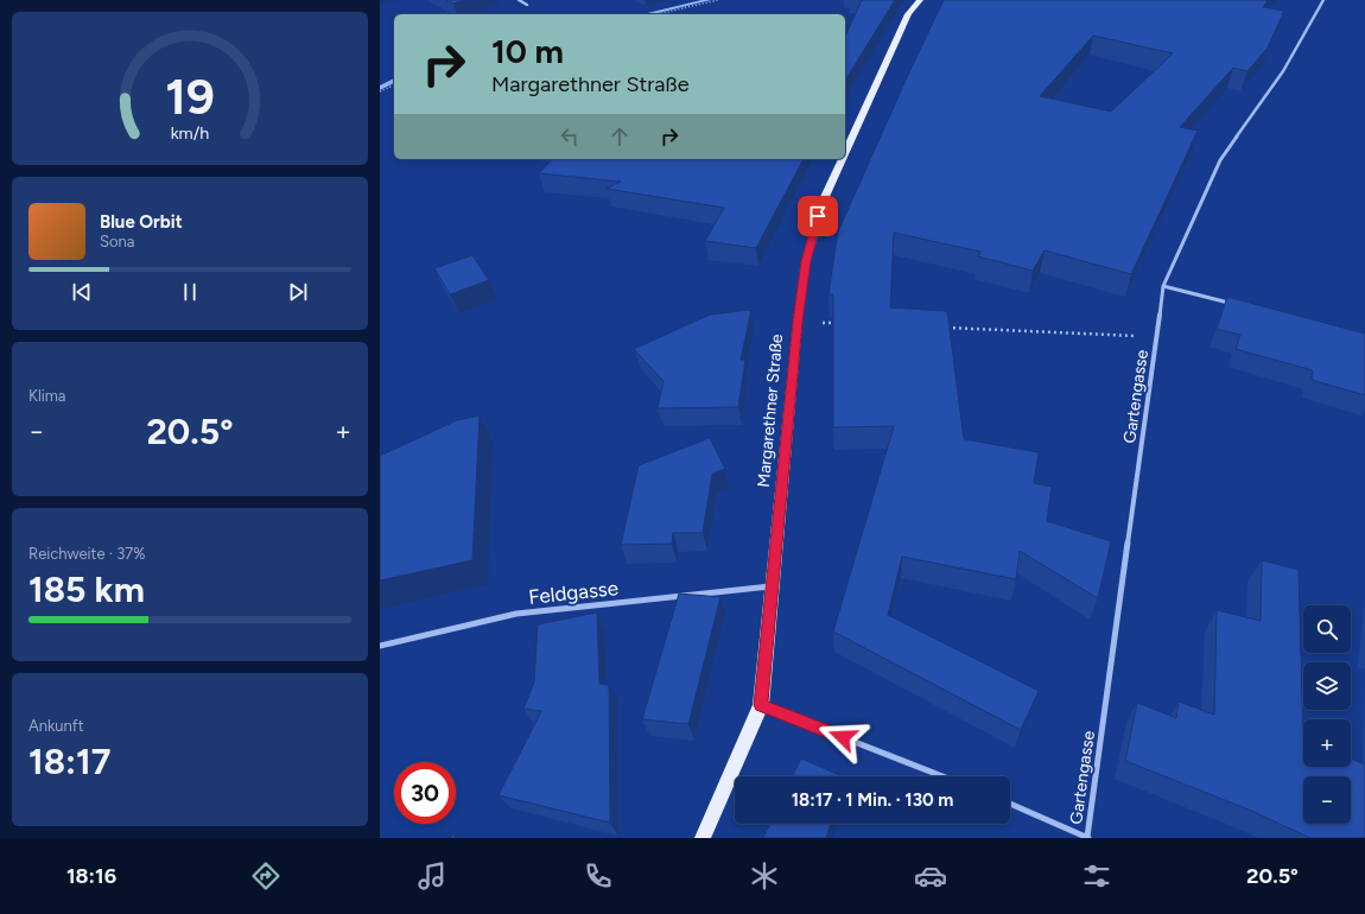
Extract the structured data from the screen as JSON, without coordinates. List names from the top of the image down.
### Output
{
  "streets": {
    "main road": ["Margarethner Straße"],
    "street": ["Gartengasse", "Feldgasse"]
  },
  "crossings": [
    ["Margarethner Straße", "Feldgasse"]
  ],
  "page": {
    "turn": ["10 m", "Margarethner Straße"],
    "song": ["Blue Orbit", "Sona"],
    "tile": [
      "Klima",
      ["Reichweite · 37%", "185 km"],
      ["Ankunft", "18:17"]
    ],
    "heat": ["−", "20.5°", "+"],
    "map_buttons": ["+", "−"],
    "limit": "30",
    "trip": "18:17 · 1 Min. · 130 m",
    "tabs": ["18:16", "20.5°"],
    "gauge": ["19", "km/h"]
  }
}
